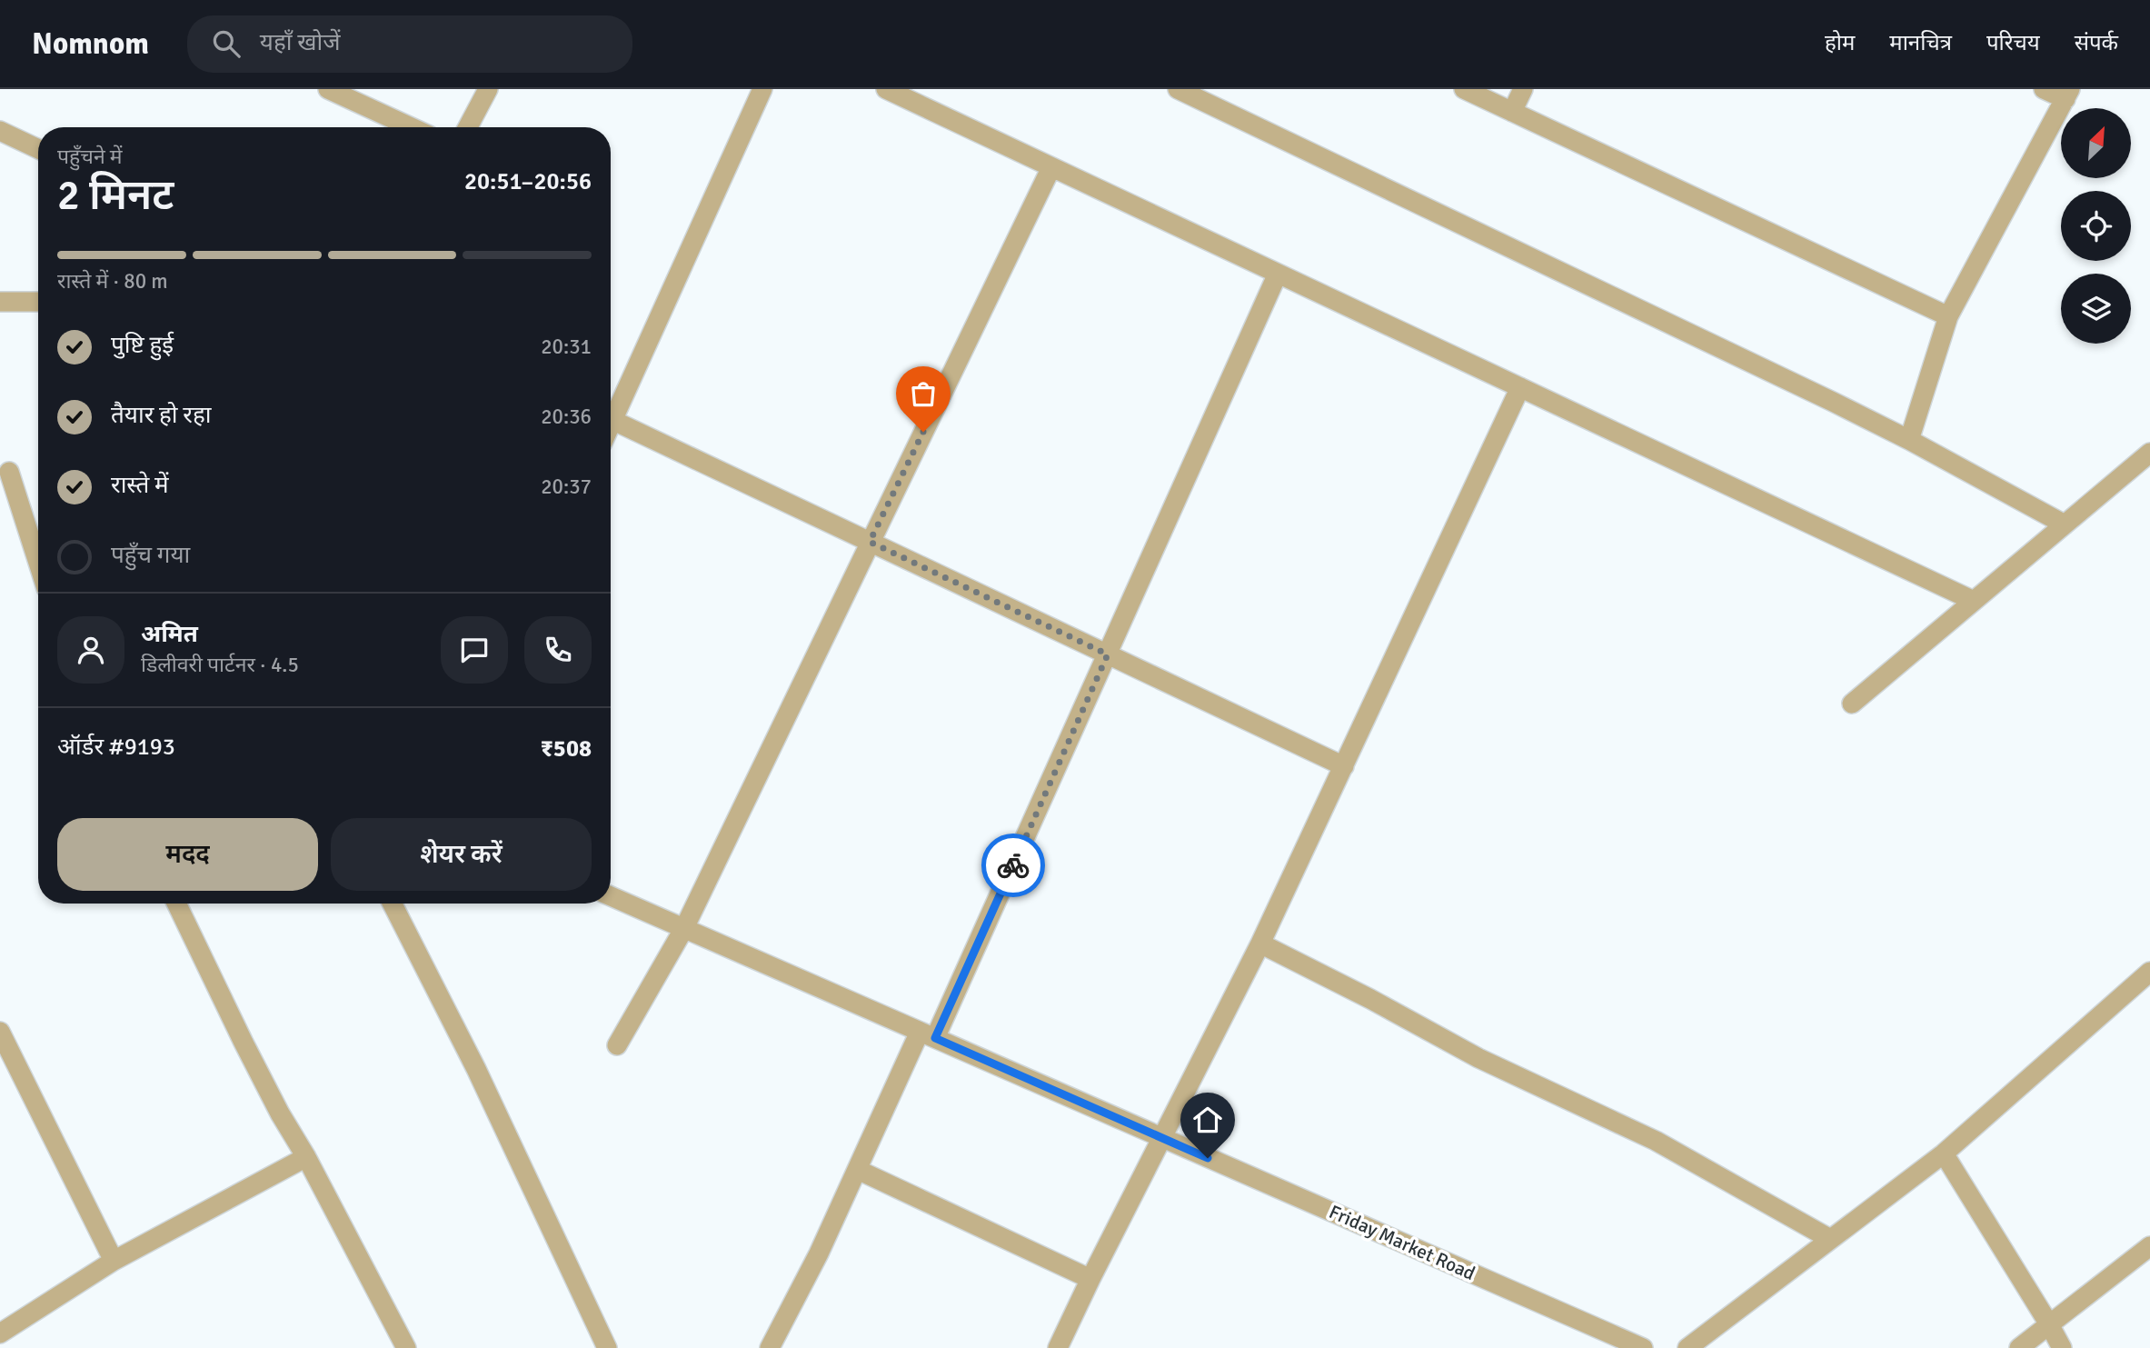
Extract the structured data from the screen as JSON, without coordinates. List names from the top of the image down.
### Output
{
  "streets": {
    "street": ["Friday Market Road"]
  },
  "north": "top right",
  "page": {
    "header": "Nomnom",
    "search": "यहाँ खोजें",
    "nav": [
      "होम",
      "मानचित्र",
      "परिचय",
      "संपर्क"
    ],
    "heading": ["2 मिनट", "पहुँचने में", "20:51–20:56"],
    "panel": [
      "अमित",
      "डिलीवरी पार्टनर · 4.5",
      "ऑर्डर #9193",
      "₹508"
    ],
    "bar": "रास्ते में · 80 m",
    "list": [
      ["पुष्टि हुई", "20:31"],
      ["तैयार हो रहा", "20:36"],
      ["रास्ते में", "20:37"],
      "पहुँच गया"
    ],
    "buttons": ["मदद", "शेयर करें"]
  }
}
